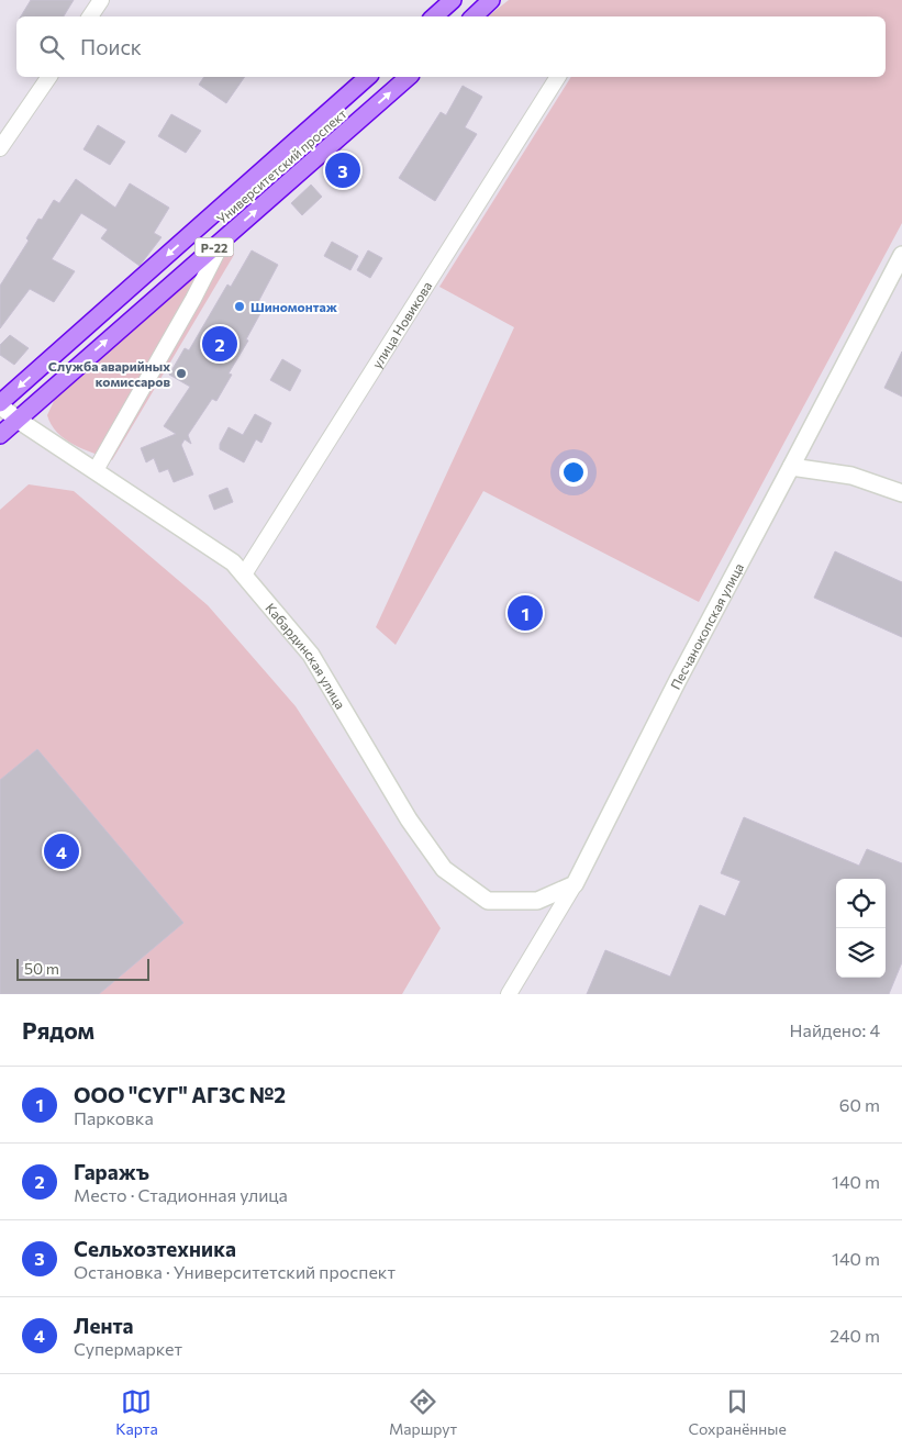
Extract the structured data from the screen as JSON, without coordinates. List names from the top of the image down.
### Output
{
  "streets": {
    "highway": ["Университетский проспект", "Р-22"],
    "street": ["улица Новикова", "Песчанокопская улица", "Кабардинская улица"]
  },
  "crossings": [
    ["Университетский проспект", "Кабардинская улица"],
    ["улица Новикова", "Кабардинская улица"],
    ["Песчанокопская улица", "Кабардинская улица"]
  ],
  "places": ["Шиномонтаж", "Служба аварийных комиссаров"],
  "scale_bar": "50 m",
  "page": {
    "search": "Поиск",
    "pins": [
      "3",
      "2",
      "1",
      "4"
    ],
    "scale": "50 m",
    "heading": ["Рядом", "Найдено: 4"],
    "list": [
      {
        "mark": "1",
        "name": "ООО \"СУГ\" АГЗС №2",
        "note": "Парковка",
        "value": "60 m"
      },
      {
        "mark": "2",
        "name": "Гаражъ",
        "note": "Место · Стадионная улица",
        "value": "140 m"
      },
      {
        "mark": "3",
        "name": "Сельхозтехника",
        "note": "Остановка · Университетский проспект",
        "value": "140 m"
      },
      {
        "mark": "4",
        "name": "Лента",
        "note": "Супермаркет",
        "value": "240 m"
      }
    ],
    "nav": ["Карта", "Маршрут", "Сохранённые"]
  }
}
